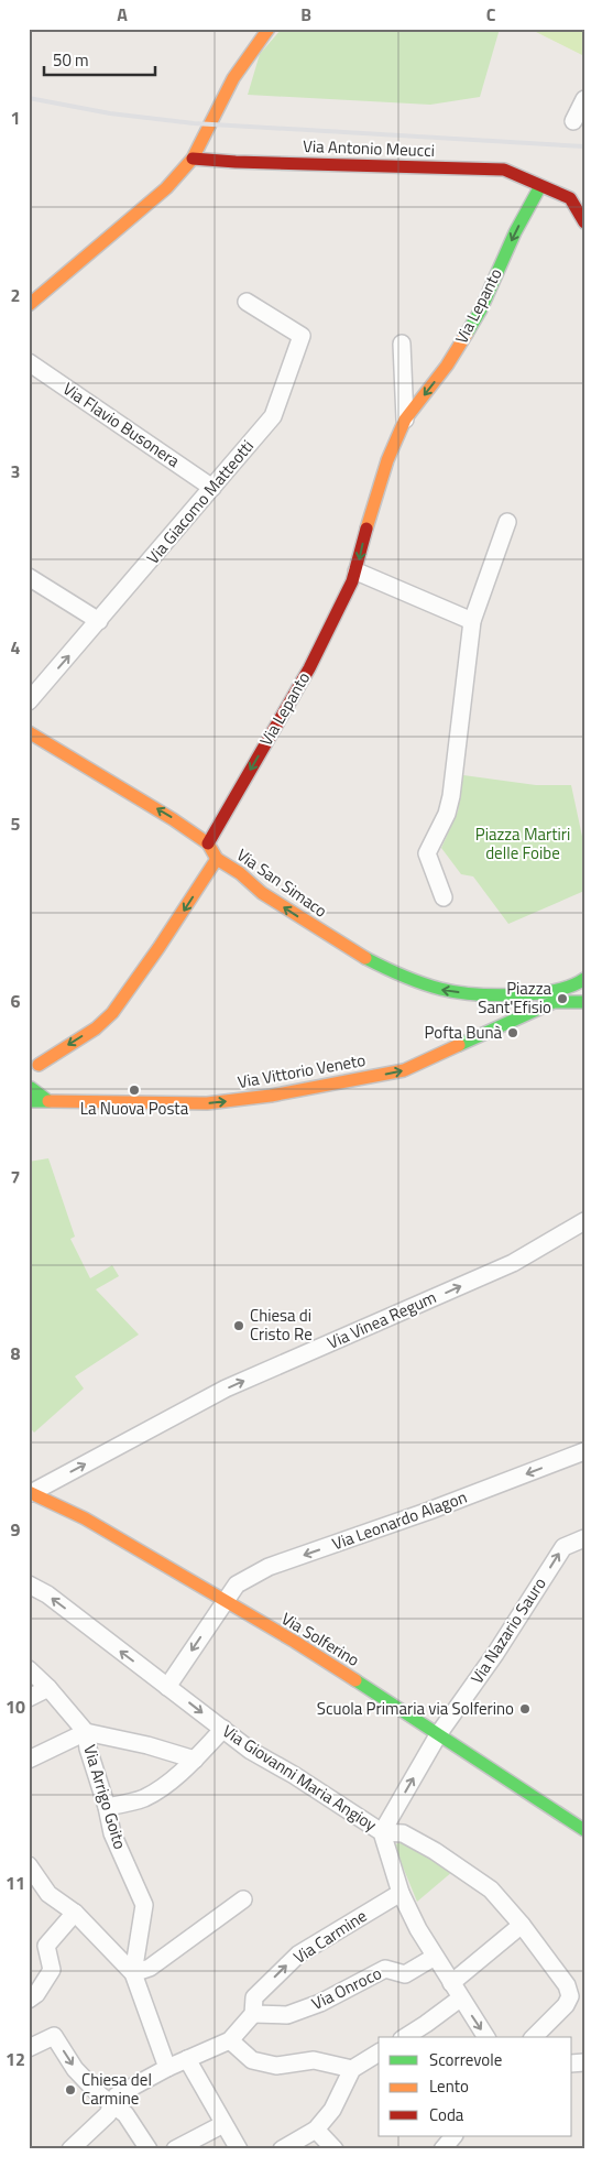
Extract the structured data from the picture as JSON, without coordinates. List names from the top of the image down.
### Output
{
  "streets": {
    "street": [
      "Via Antonio Meucci",
      "Via Lepanto",
      "Via Flavio Busonera",
      "Via Giacomo Matteotti",
      "Via San Simaco",
      "Via Vittorio Veneto",
      "Via Vinea Regum",
      "Via Leonardo Alagon",
      "Via Nazario Sauro",
      "Via Solferino",
      "Via Giovanni Maria Angioy",
      "Via Arrigo Goito",
      "Via Carmine",
      "Via Onroco"
    ]
  },
  "crossings": [
    ["Via Antonio Meucci", "Via Lepanto"],
    ["Via Lepanto", "Via San Simaco"],
    ["Via Flavio Busonera", "Via Giacomo Matteotti"],
    ["Via San Simaco", "Via Vittorio Veneto"],
    ["Via Vinea Regum", "Via Solferino"],
    ["Via Leonardo Alagon", "Via Solferino"],
    ["Via Leonardo Alagon", "Via Giovanni Maria Angioy"],
    ["Via Nazario Sauro", "Via Solferino"],
    ["Via Nazario Sauro", "Via Giovanni Maria Angioy"],
    ["Via Giovanni Maria Angioy", "Via Carmine"],
    ["Via Giovanni Maria Angioy", "Via Onroco"],
    ["Via Carmine", "Via Onroco"]
  ],
  "one_way": [
    "Via Lepanto",
    "Via San Simaco",
    "Via Vittorio Veneto",
    "Via Vinea Regum",
    "Via Leonardo Alagon",
    "Via Nazario Sauro"
  ],
  "parks": ["Piazza Martiri delle Foibe"],
  "places": [
    "Piazza Sant'Efisio",
    "Pofta Bunà",
    "La Nuova Posta",
    "Chiesa di Cristo Re",
    "Scuola Primaria via Solferino",
    "Chiesa del Carmine"
  ],
  "legend": ["Scorrevole", "Lento", "Coda"],
  "scale_bar": "50 m",
  "grid": {
    "columns": ["A", "B", "C"],
    "rows": [
      "1",
      "2",
      "3",
      "4",
      "5",
      "6",
      "7",
      "8",
      "9",
      "10",
      "11",
      "12"
    ]
  }
}
